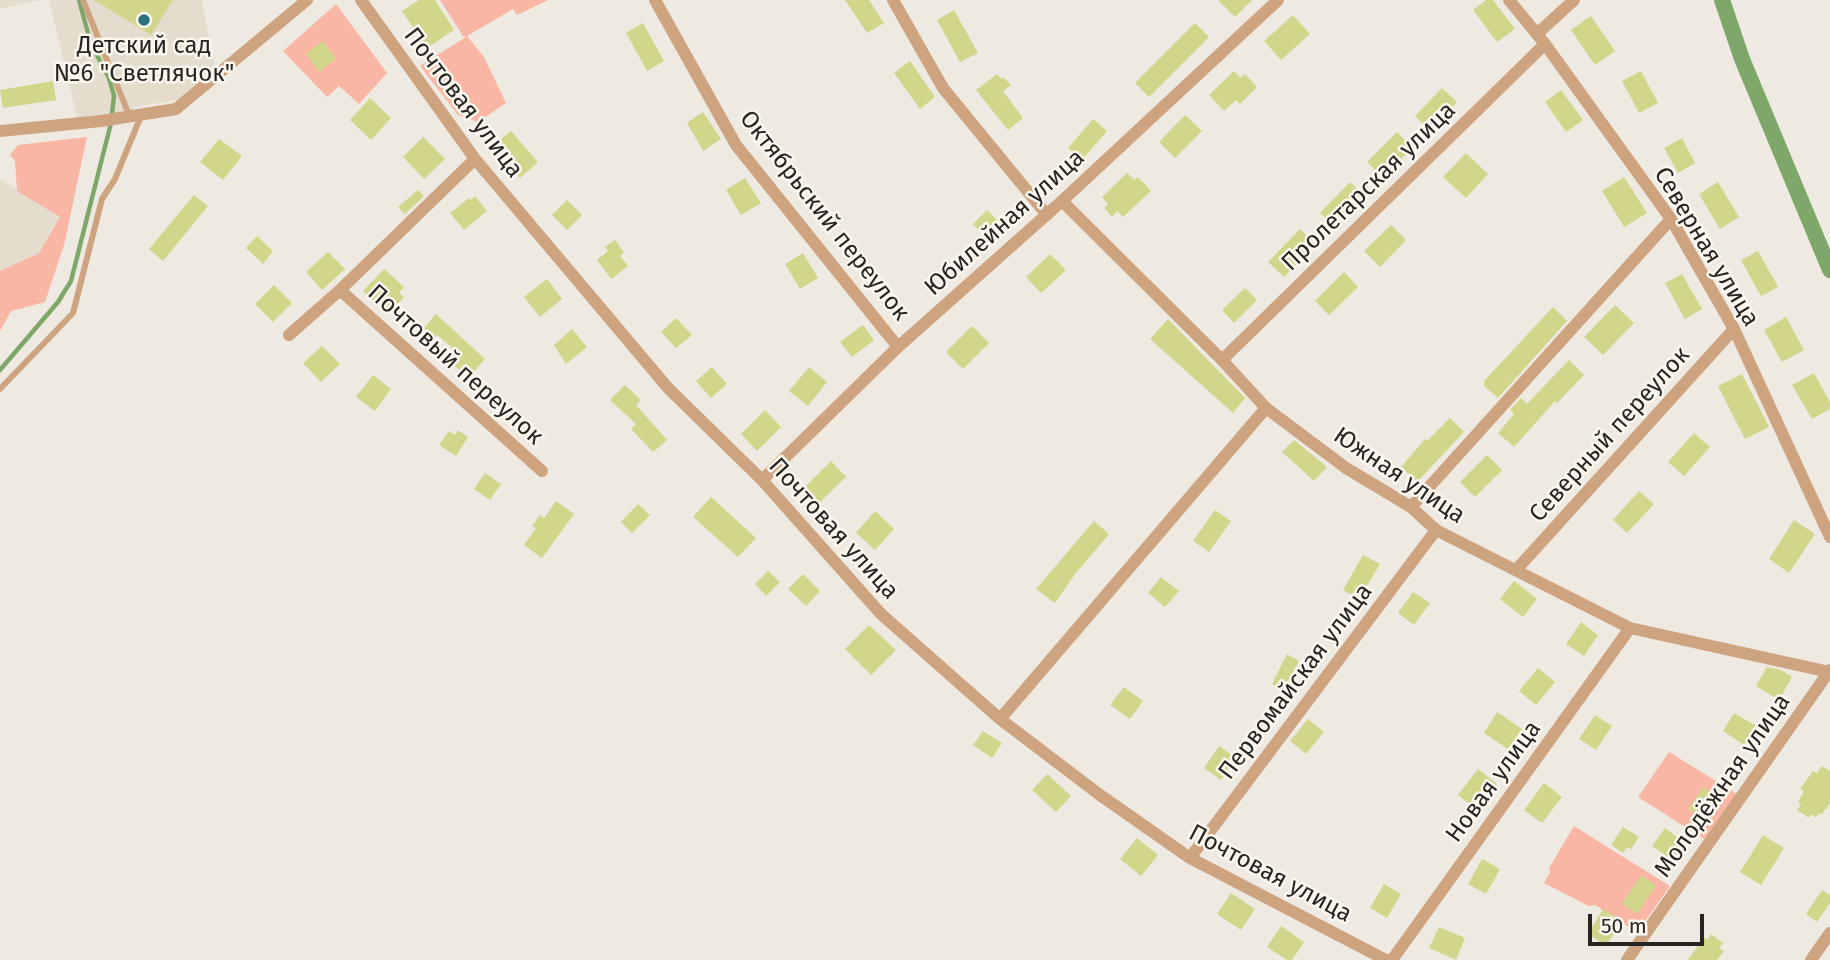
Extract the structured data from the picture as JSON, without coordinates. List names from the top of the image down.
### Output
{
  "streets": {
    "street": [
      "Почтовая улица",
      "Пролетарская улица",
      "Октябрьский переулок",
      "Юбилейная улица",
      "Северная улица",
      "Почтовый переулок",
      "Северный переулок",
      "Южная улица",
      "Первомайская улица",
      "Новая улица",
      "Молодёжная улица"
    ]
  },
  "crossings": [
    ["Почтовая улица", "Юбилейная улица"],
    ["Почтовая улица", "Почтовый переулок"],
    ["Почтовая улица", "Первомайская улица"],
    ["Пролетарская улица", "Северная улица"],
    ["Пролетарская улица", "Южная улица"],
    ["Октябрьский переулок", "Юбилейная улица"],
    ["Юбилейная улица", "Южная улица"],
    ["Северная улица", "Северный переулок"],
    ["Северный переулок", "Южная улица"],
    ["Южная улица", "Первомайская улица"],
    ["Южная улица", "Новая улица"],
    ["Южная улица", "Молодёжная улица"]
  ],
  "places": ["Детский сад №6 \"Светлячок\""],
  "scale_bar": "50 m"
}
